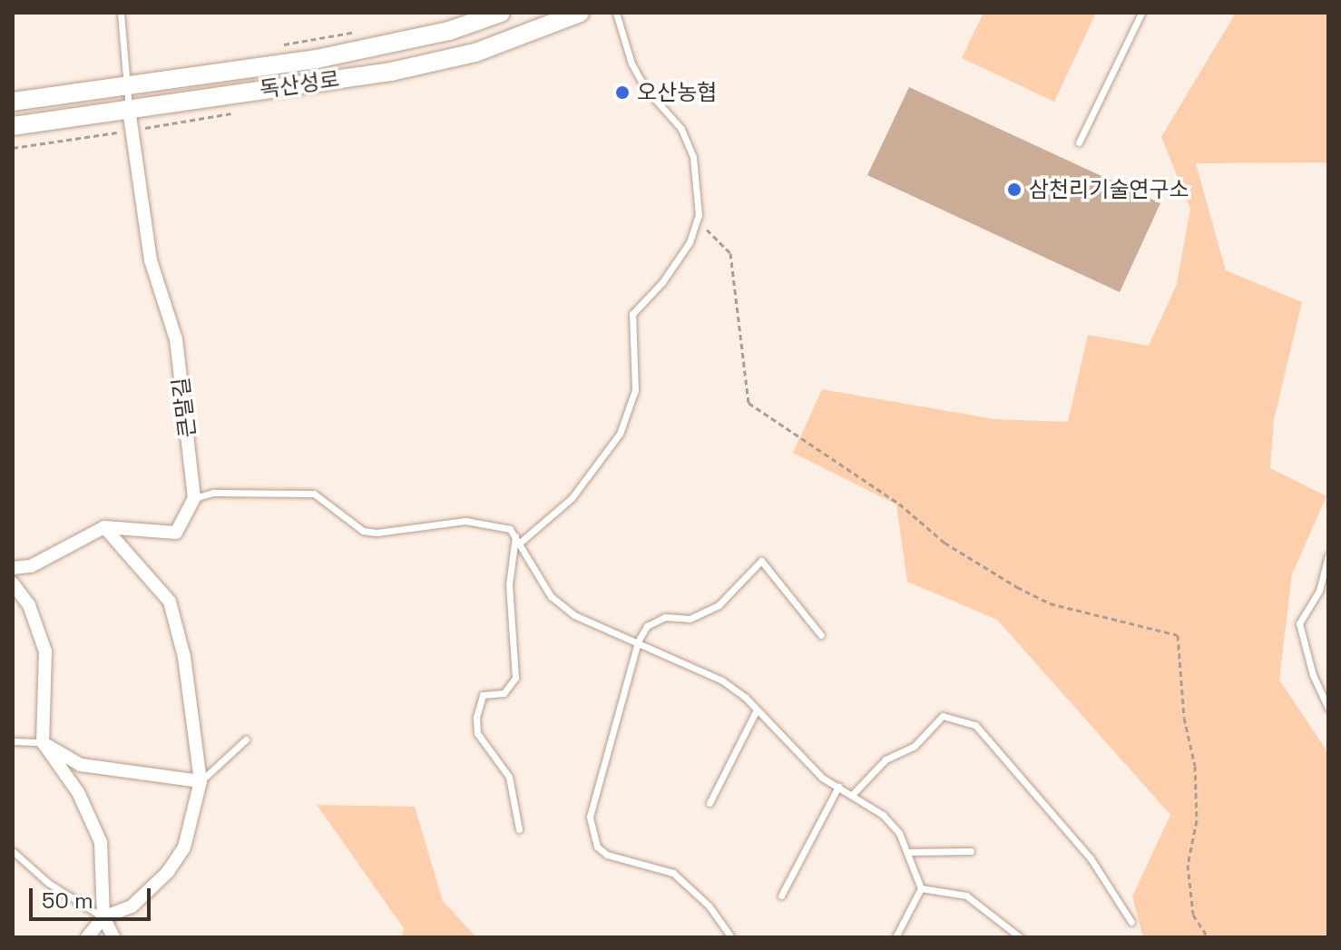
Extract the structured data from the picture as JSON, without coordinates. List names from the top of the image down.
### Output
{
  "streets": {
    "street": ["독산성로", "큰말길"]
  },
  "crossings": [
    ["독산성로", "큰말길"]
  ],
  "places": ["오산농협", "삼천리기술연구소"],
  "scale_bar": "50 m"
}
